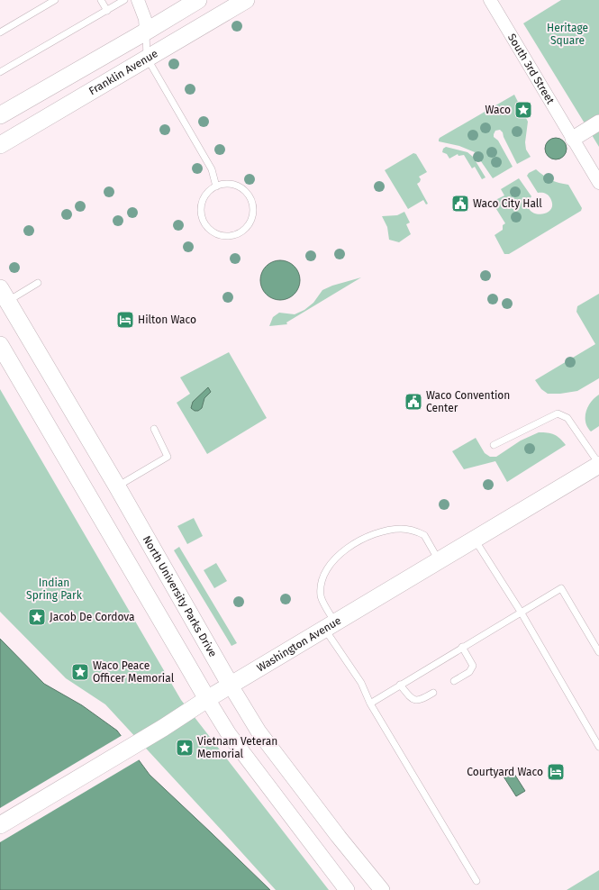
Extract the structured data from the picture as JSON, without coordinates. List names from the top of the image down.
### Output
{
  "streets": {
    "main road": ["Franklin Avenue", "North University Parks Drive", "Washington Avenue"],
    "street": ["South 3rd Street"]
  },
  "crossings": [
    ["North University Parks Drive", "Washington Avenue"]
  ],
  "parks": ["Heritage Square", "Indian Spring Park"],
  "places": {
    "place": [
      "Waco",
      "Jacob De Cordova",
      "Waco Peace Officer Memorial",
      "Vietnam Veteran Memorial"
    ],
    "public building": ["Waco City Hall", "Waco Convention Center"],
    "hotel": ["Hilton Waco", "Courtyard Waco"]
  }
}
